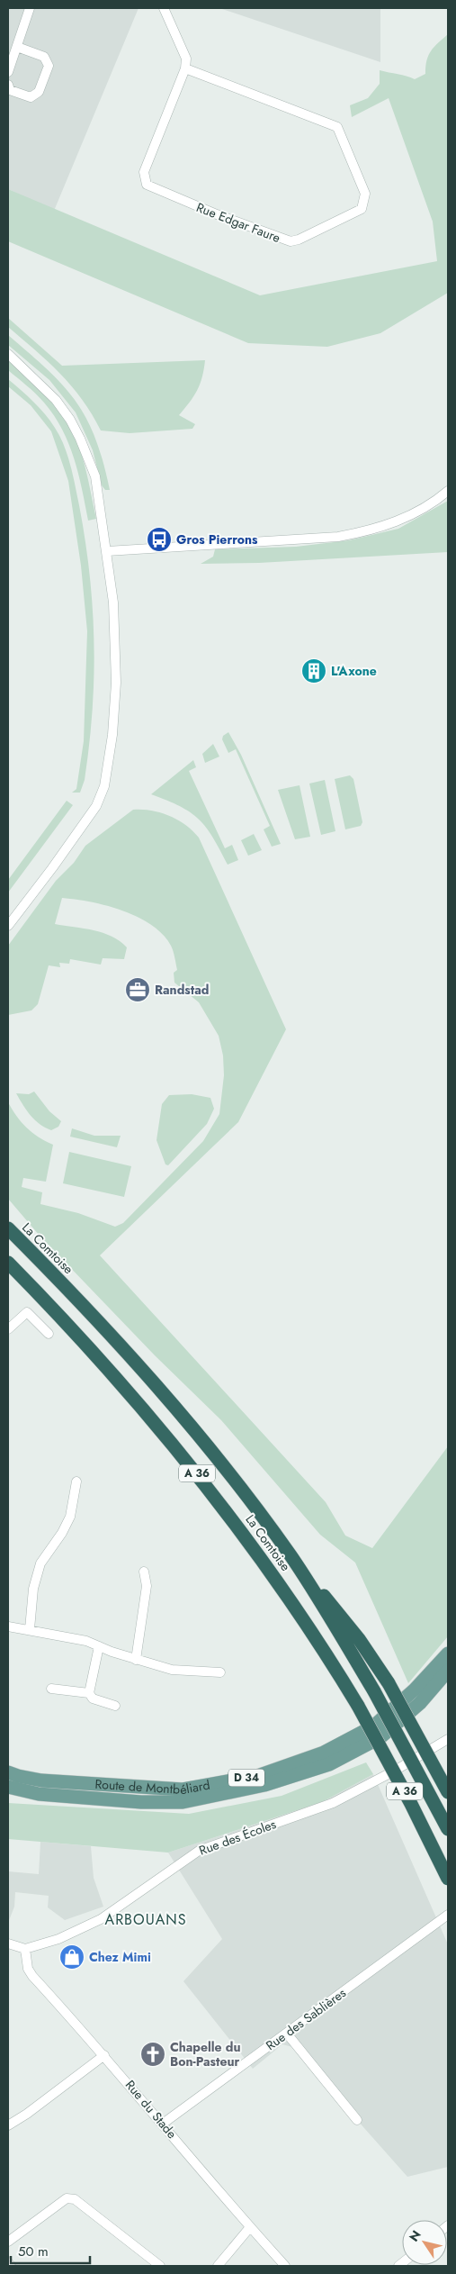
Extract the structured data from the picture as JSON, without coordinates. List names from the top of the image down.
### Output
{
  "streets": {
    "highway": ["La Comtoise", "A 36"],
    "main road": ["D 34", "Route de Montbéliard"],
    "street": [
      "Rue Edgar Faure",
      "Rue des Écoles",
      "Rue des Sablières",
      "Rue du Stade"
    ]
  },
  "crossings": [
    ["Rue des Écoles", "Rue du Stade"],
    ["Rue des Sablières", "Rue du Stade"]
  ],
  "districts": ["ARBOUANS"],
  "places": {
    "bus stop": ["Gros Pierrons"],
    "building": ["L'Axone"],
    "office": ["Randstad"],
    "shop": ["Chez Mimi"],
    "church": ["Chapelle du Bon-Pasteur"]
  },
  "scale_bar": "50 m",
  "north": "top left"
}
